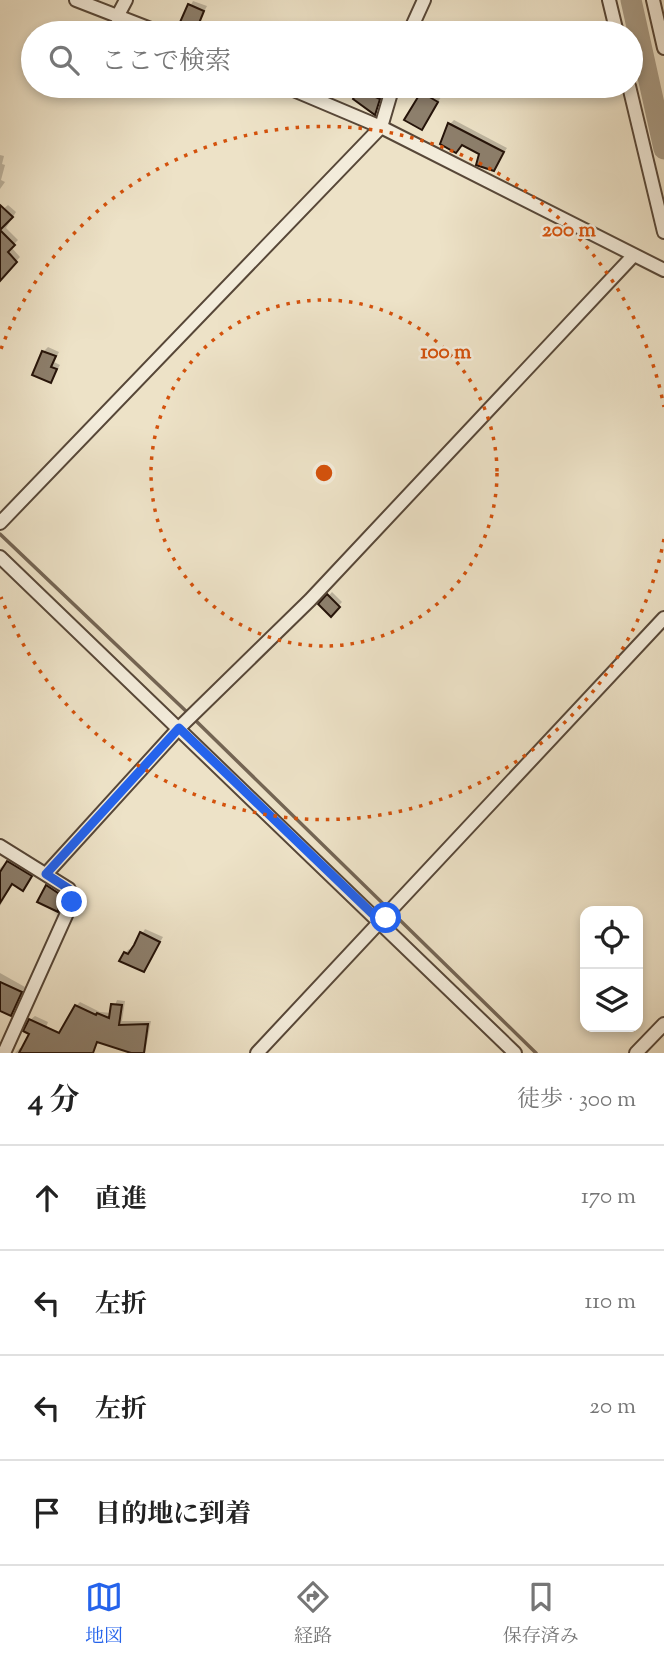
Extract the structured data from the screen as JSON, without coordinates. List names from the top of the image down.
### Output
{
  "page": {
    "search": "ここで検索",
    "heading": ["4 分", "徒歩 · 300 m"],
    "list": [
      ["直進", "170 m"],
      ["左折", "110 m"],
      ["左折", "20 m"],
      "目的地に到着"
    ],
    "nav": ["地図", "経路", "保存済み"]
  },
  "rings": ["200 m", "100 m"]
}
